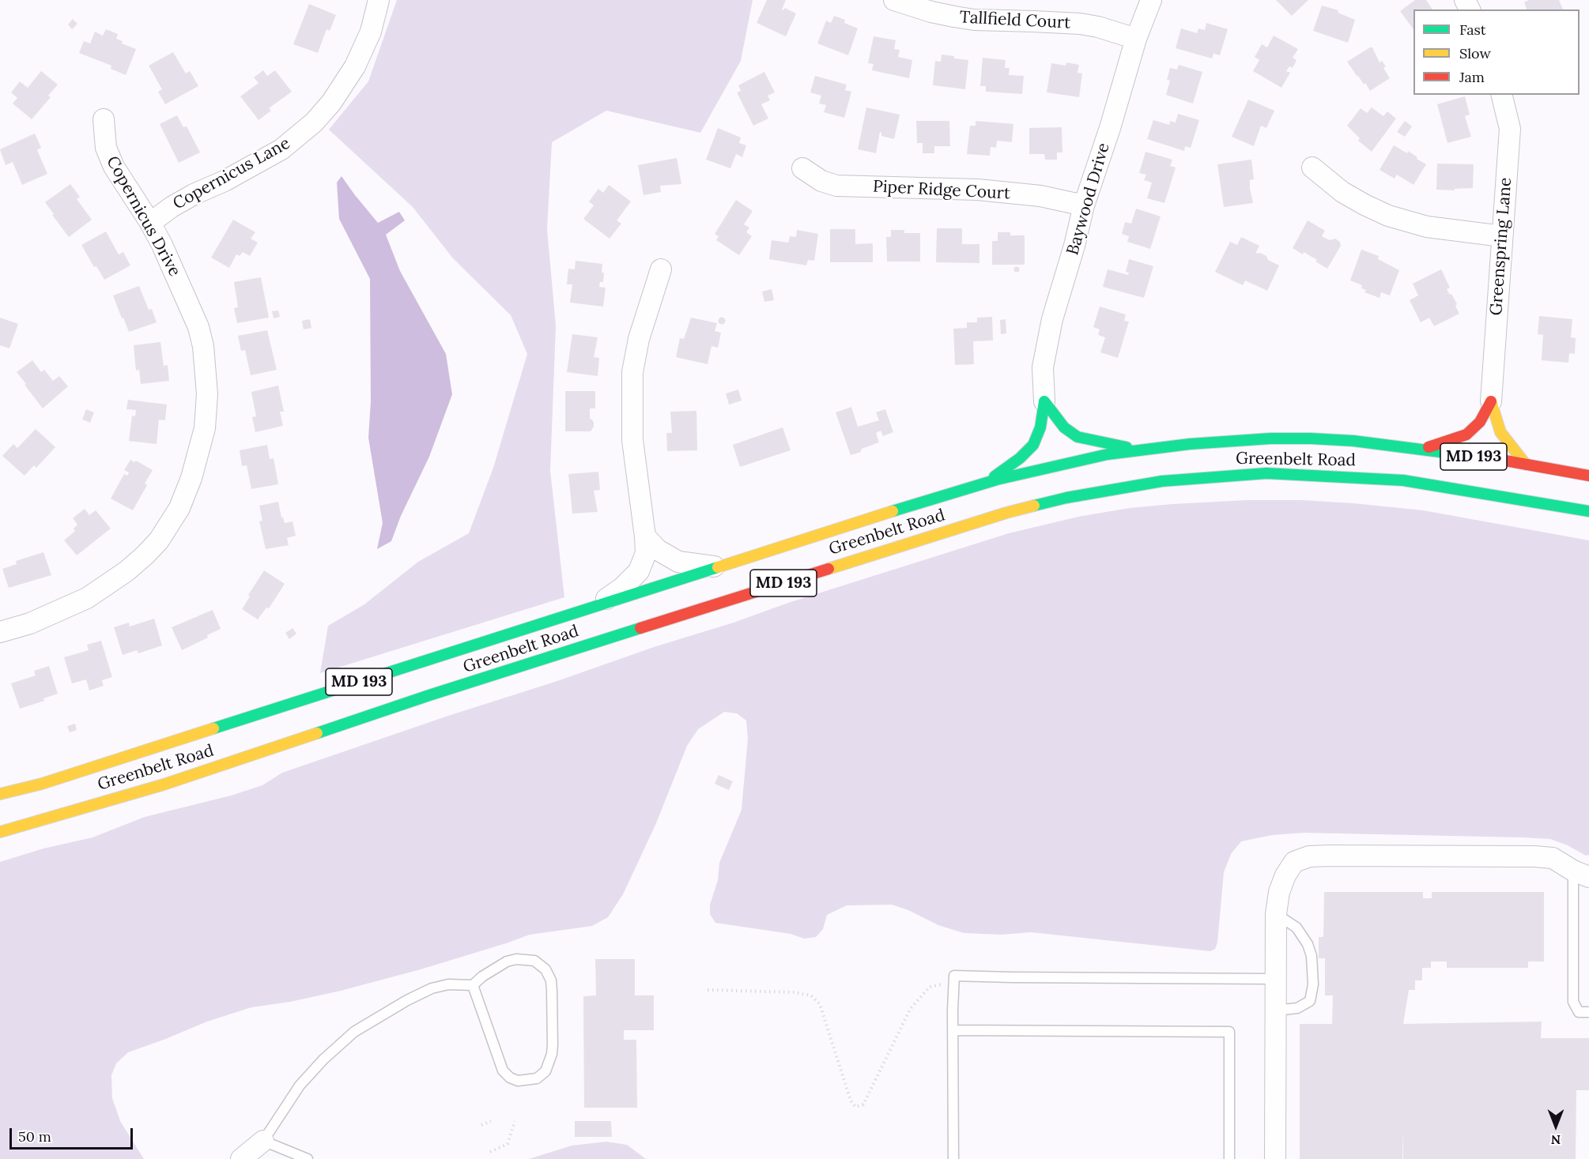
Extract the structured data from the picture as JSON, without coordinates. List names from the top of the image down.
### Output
{
  "streets": {
    "main road": ["MD 193", "Greenbelt Road"],
    "street": [
      "Tallfield Court",
      "Copernicus Lane",
      "Piper Ridge Court",
      "Baywood Drive",
      "Copernicus Drive",
      "Greenspring Lane"
    ]
  },
  "crossings": [
    ["Tallfield Court", "Baywood Drive"],
    ["Copernicus Lane", "Copernicus Drive"],
    ["Piper Ridge Court", "Baywood Drive"]
  ],
  "legend": ["Fast", "Slow", "Jam"],
  "scale_bar": "50 m",
  "north": "bottom"
}
